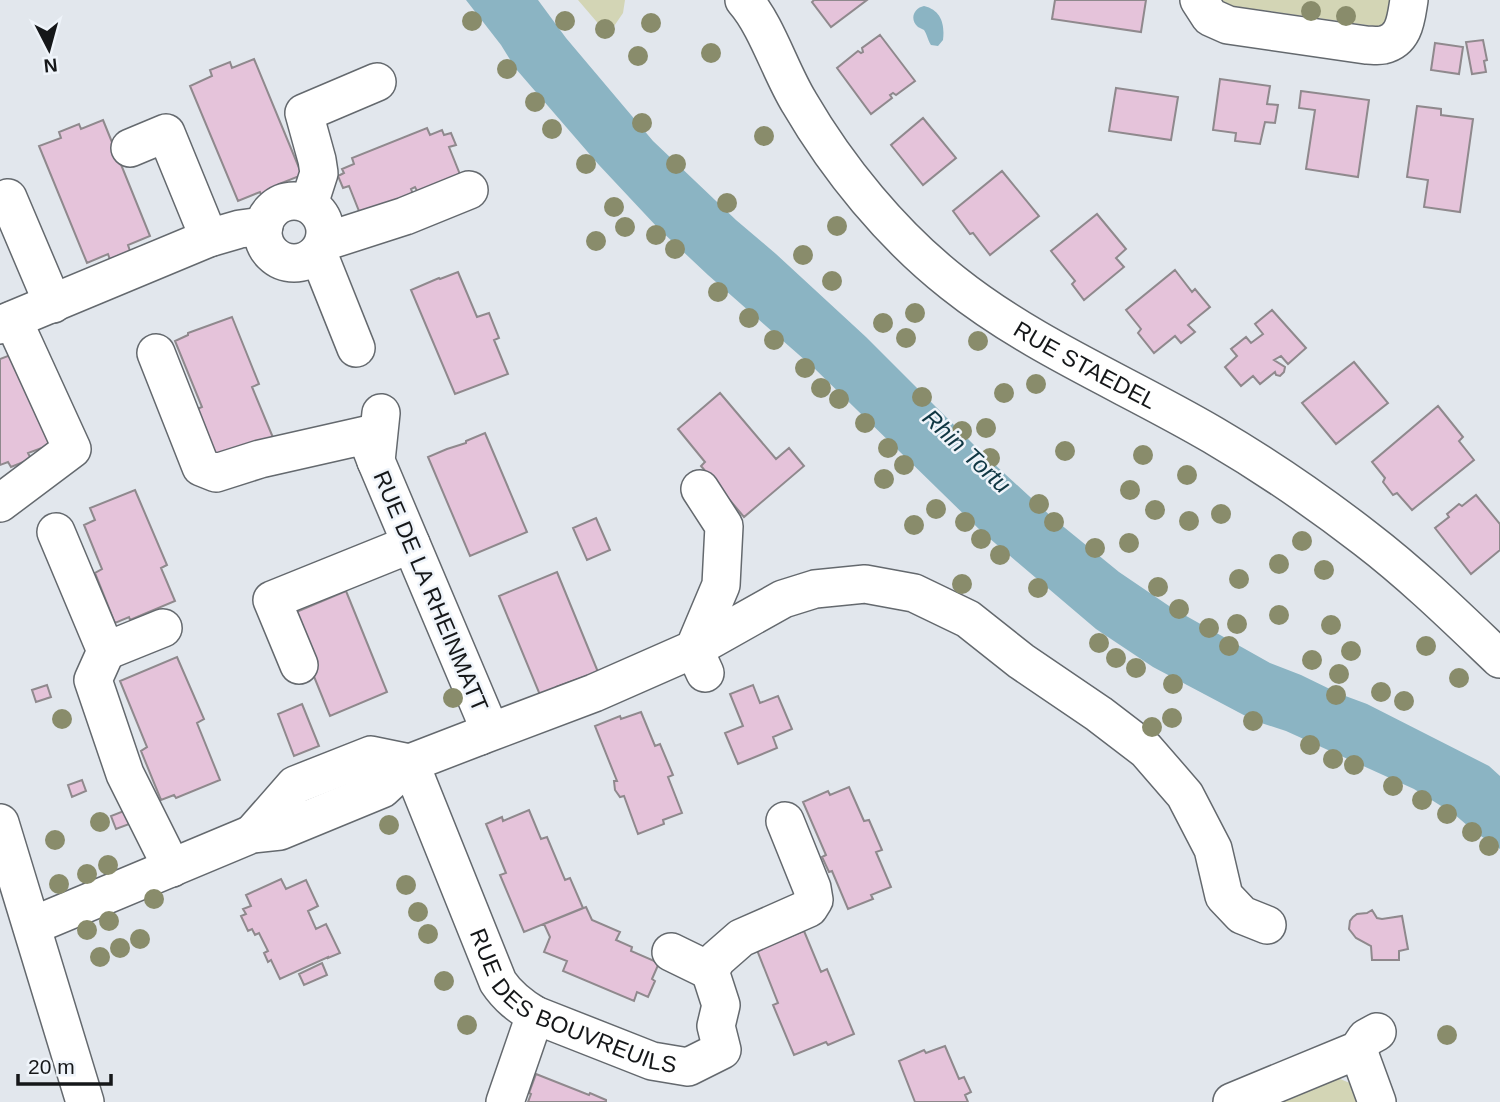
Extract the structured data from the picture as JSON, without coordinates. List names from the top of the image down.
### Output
{
  "streets": {
    "street": ["RUE STAEDEL", "RUE DE LA RHEINMATT", "RUE DES BOUVREUILS"]
  },
  "crossings": [
    ["RUE DE LA RHEINMATT", "RUE DES BOUVREUILS"]
  ],
  "water": ["Rhin Tortu"],
  "scale_bar": "20 m",
  "north": "bottom"
}
